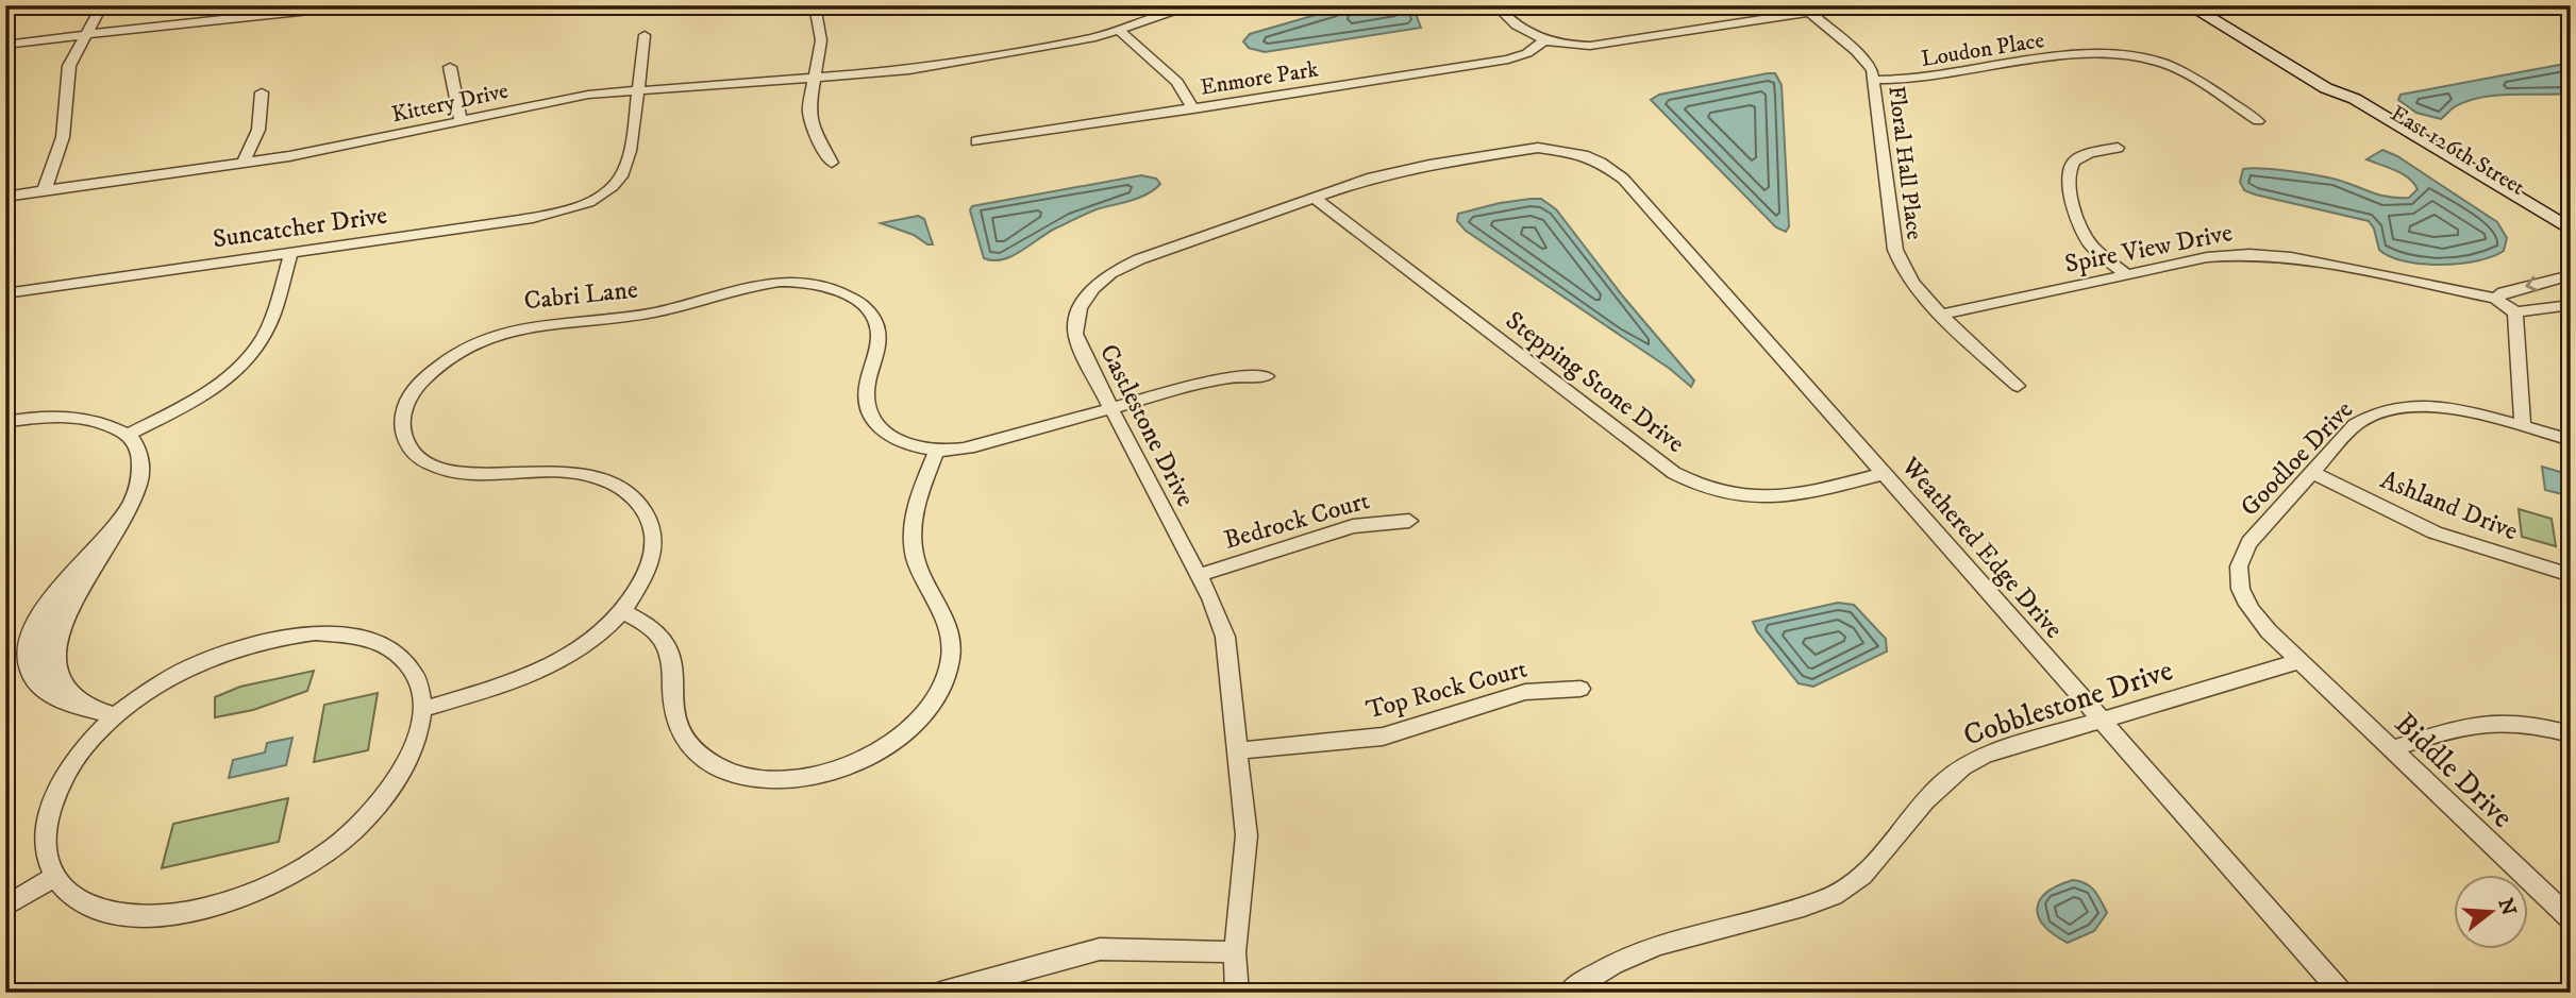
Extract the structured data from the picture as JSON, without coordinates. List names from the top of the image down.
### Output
{
  "streets": {
    "main road": ["East 126th Street"],
    "street": [
      "Loudon Place",
      "Enmore Park",
      "Kittery Drive",
      "Floral Hall Place",
      "Suncatcher Drive",
      "Spire View Drive",
      "Cabri Lane",
      "Stepping Stone Drive",
      "Castlestone Drive",
      "Goodloe Drive",
      "Ashland Drive",
      "Bedrock Court",
      "Weathered Edge Drive",
      "Top Rock Court",
      "Cobblestone Drive",
      "Biddle Drive"
    ]
  },
  "crossings": [
    ["Loudon Place", "Floral Hall Place"],
    ["Kittery Drive", "Suncatcher Drive"],
    ["Floral Hall Place", "Spire View Drive"],
    ["Cabri Lane", "Castlestone Drive"],
    ["Stepping Stone Drive", "Castlestone Drive"],
    ["Stepping Stone Drive", "Weathered Edge Drive"],
    ["Castlestone Drive", "Bedrock Court"],
    ["Castlestone Drive", "Weathered Edge Drive"],
    ["Castlestone Drive", "Top Rock Court"],
    ["Goodloe Drive", "Ashland Drive"],
    ["Goodloe Drive", "Cobblestone Drive"],
    ["Goodloe Drive", "Biddle Drive"],
    ["Weathered Edge Drive", "Cobblestone Drive"],
    ["Cobblestone Drive", "Biddle Drive"]
  ],
  "north": "right"
}
